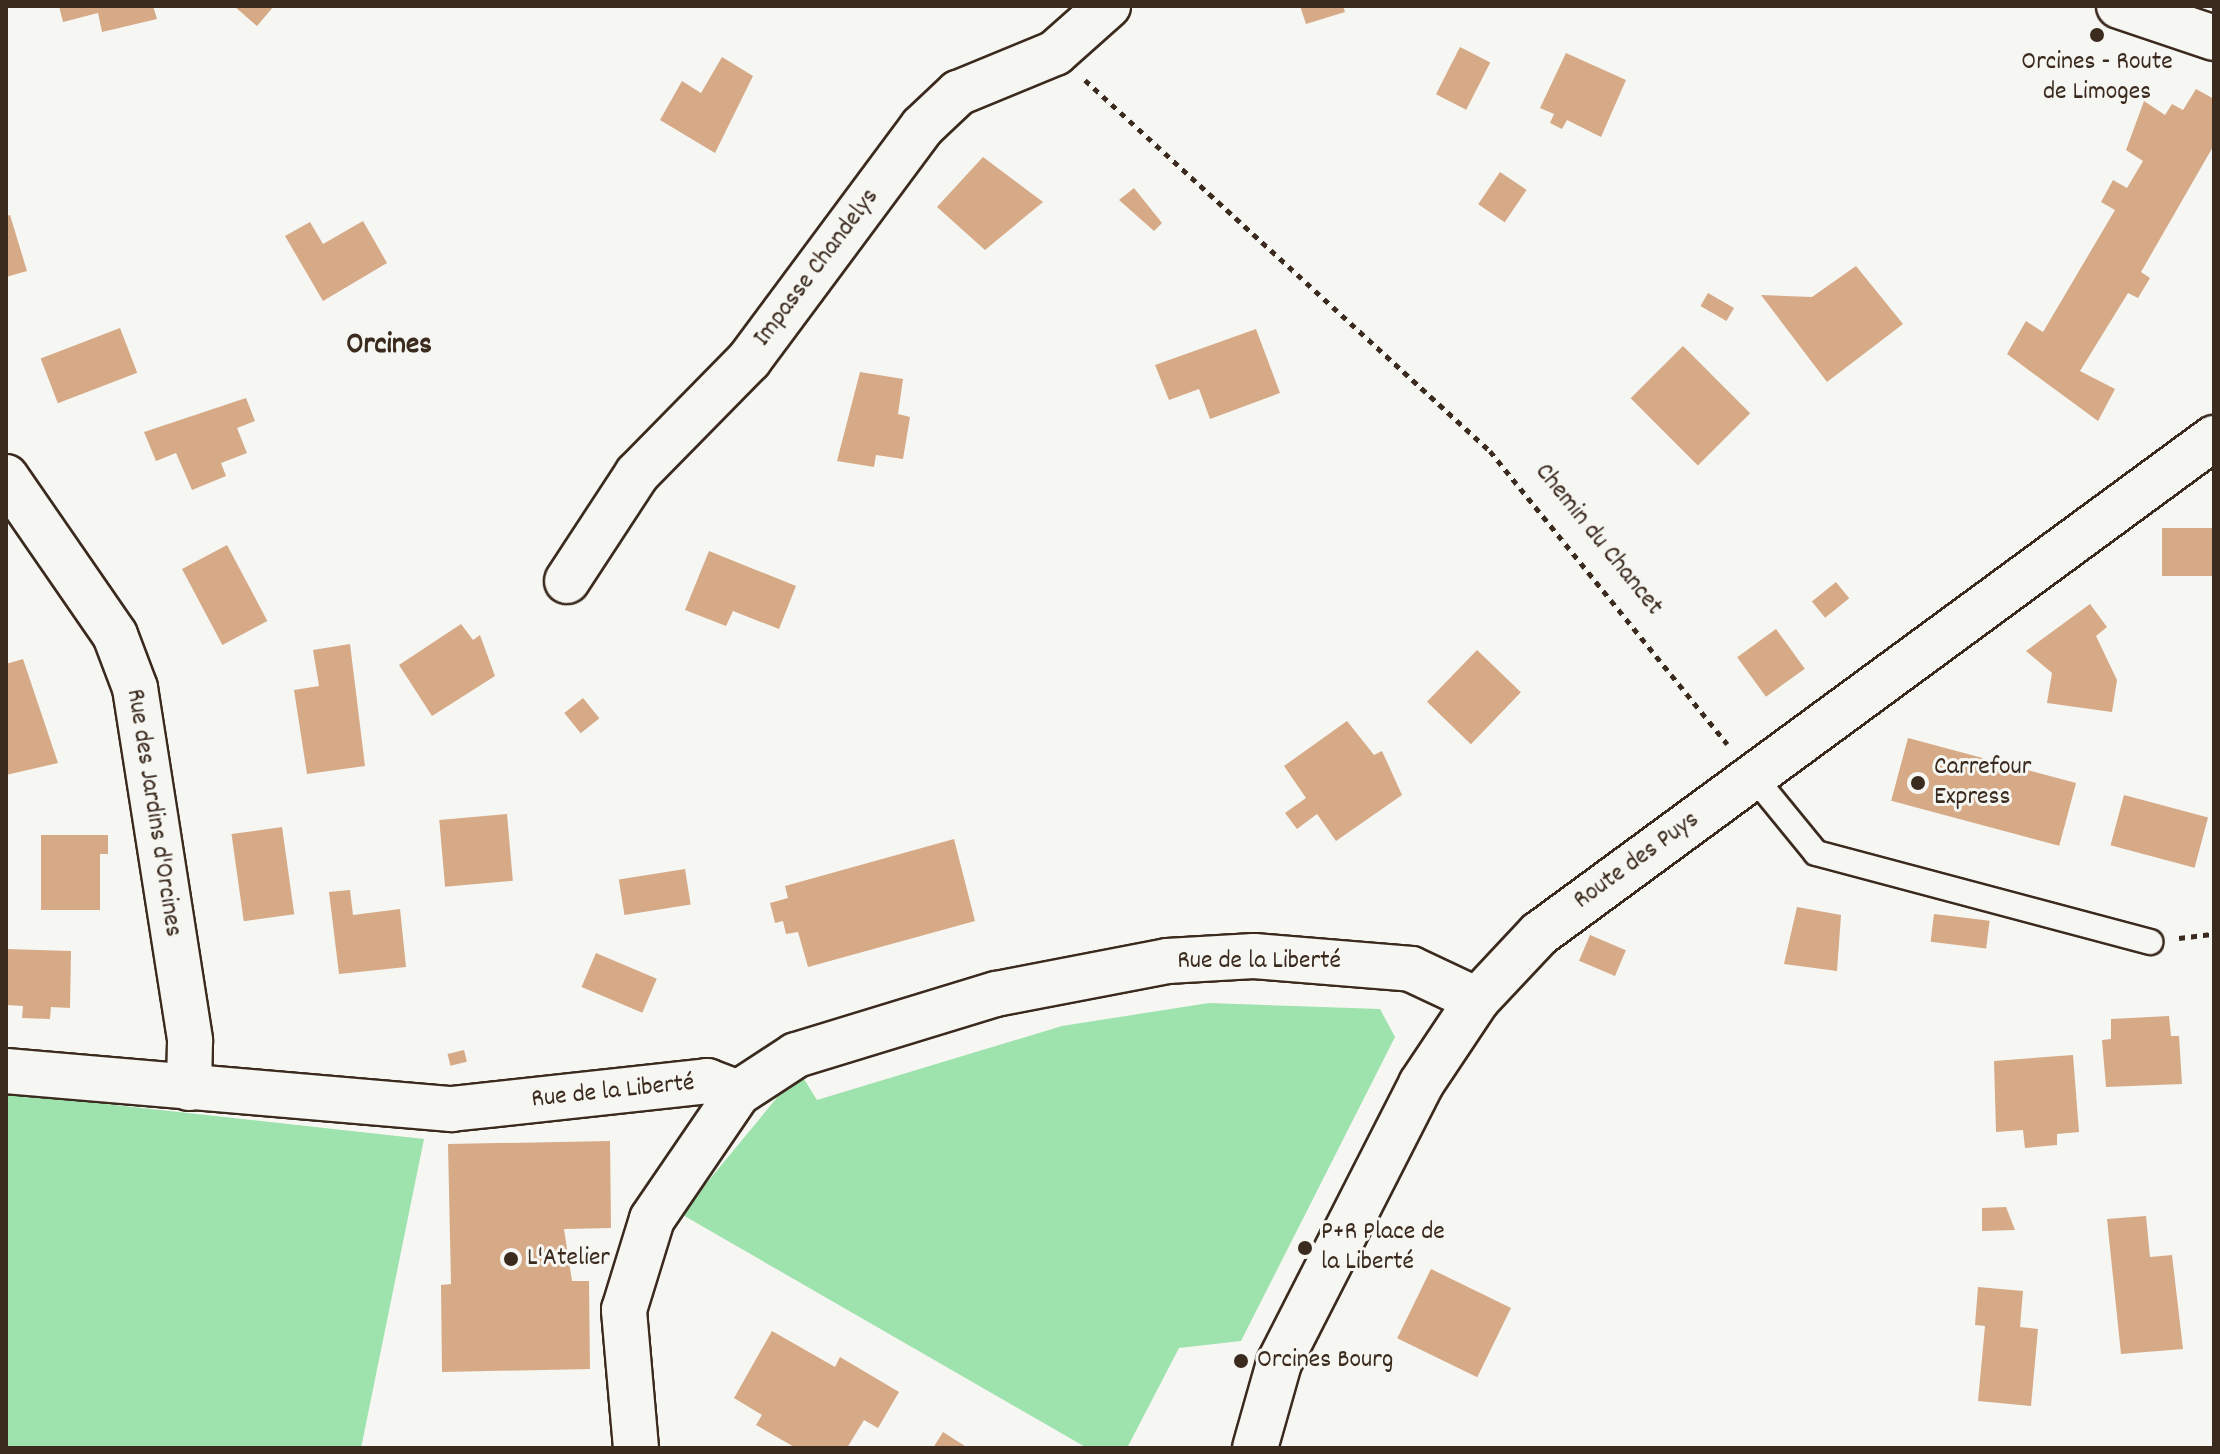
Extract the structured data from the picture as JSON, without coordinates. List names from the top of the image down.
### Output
{
  "streets": {
    "street": [
      "Impasse Chandelys",
      "Rue des Jardins d'Orcines",
      "Route des Puys",
      "Rue de la Liberté"
    ],
    "path": ["Chemin du Chancet"]
  },
  "crossings": [
    ["Impasse Chandelys", "Chemin du Chancet"],
    ["Chemin du Chancet", "Route des Puys"],
    ["Rue des Jardins d'Orcines", "Rue de la Liberté"],
    ["Route des Puys", "Rue de la Liberté"]
  ],
  "districts": ["Orcines"],
  "places": [
    "Orcines - Route de Limoges",
    "Carrefour Express",
    "P+R Place de la Liberté",
    "L'Atelier",
    "Orcines Bourg"
  ]
}
